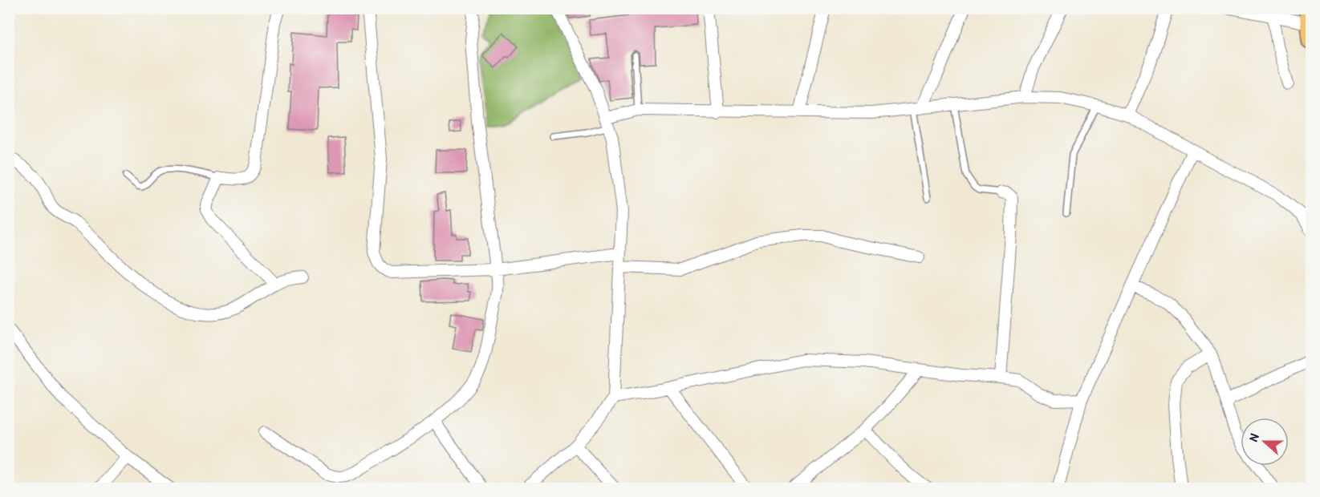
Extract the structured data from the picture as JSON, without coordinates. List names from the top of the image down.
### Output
{
  "north": "left"
}
